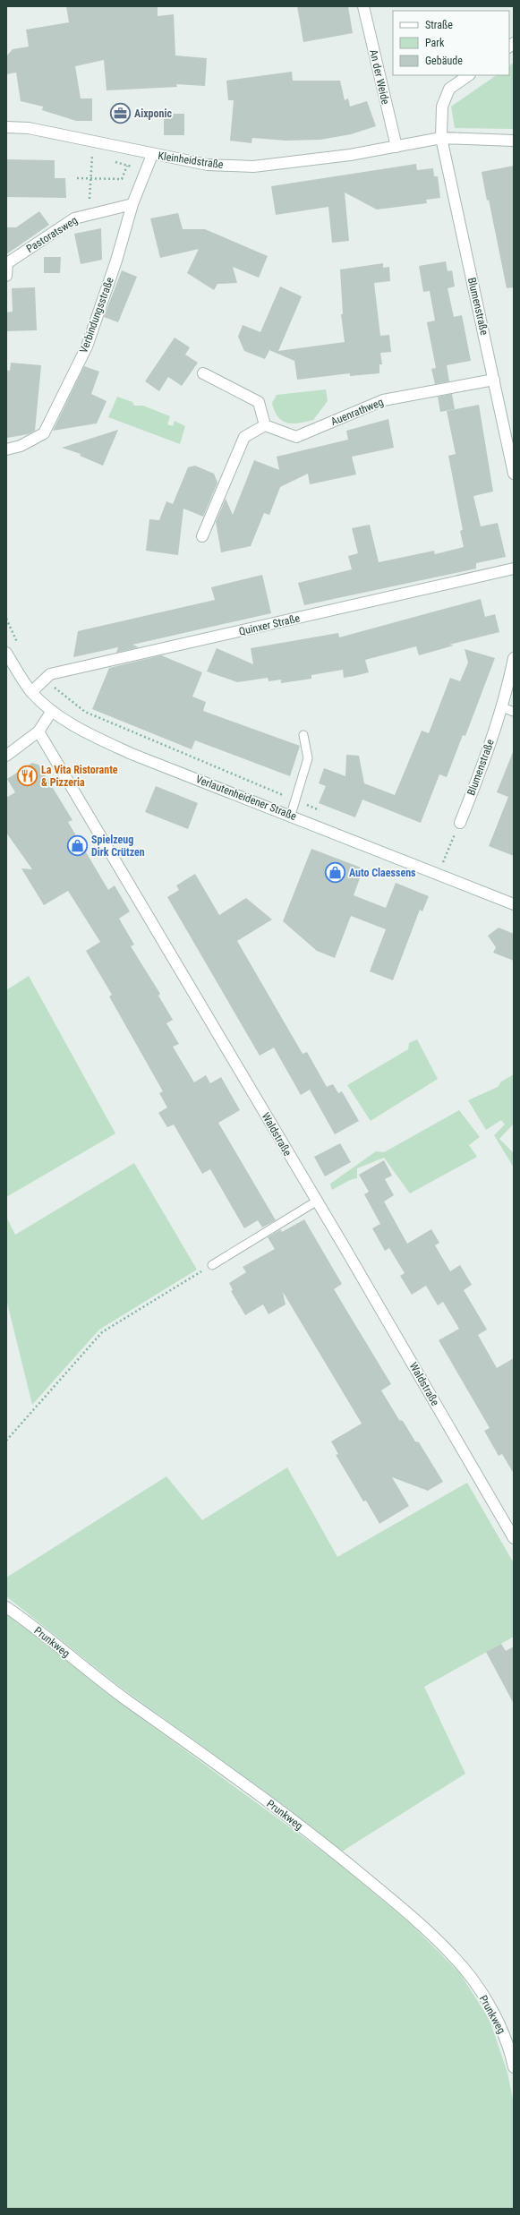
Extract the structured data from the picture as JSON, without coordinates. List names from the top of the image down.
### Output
{
  "streets": {
    "street": [
      "An der Weide",
      "Kleinheidstraße",
      "Pastoratsweg",
      "Blumenstraße",
      "Verbindungsstraße",
      "Auenrathweg",
      "Quinxer Straße",
      "Verlautenheidener Straße",
      "Waldstraße",
      "Prunkweg"
    ]
  },
  "crossings": [
    ["An der Weide", "Kleinheidstraße"],
    ["Kleinheidstraße", "Blumenstraße"],
    ["Kleinheidstraße", "Verbindungsstraße"],
    ["Pastoratsweg", "Verbindungsstraße"],
    ["Blumenstraße", "Auenrathweg"],
    ["Quinxer Straße", "Verlautenheidener Straße"]
  ],
  "places": {
    "office": ["Aixponic"],
    "restaurant": ["La Vita Ristorante & Pizzeria"],
    "shop": ["Spielzeug Dirk Crützen", "Auto Claessens"]
  },
  "legend": ["Straße", "Park", "Gebäude"]
}
